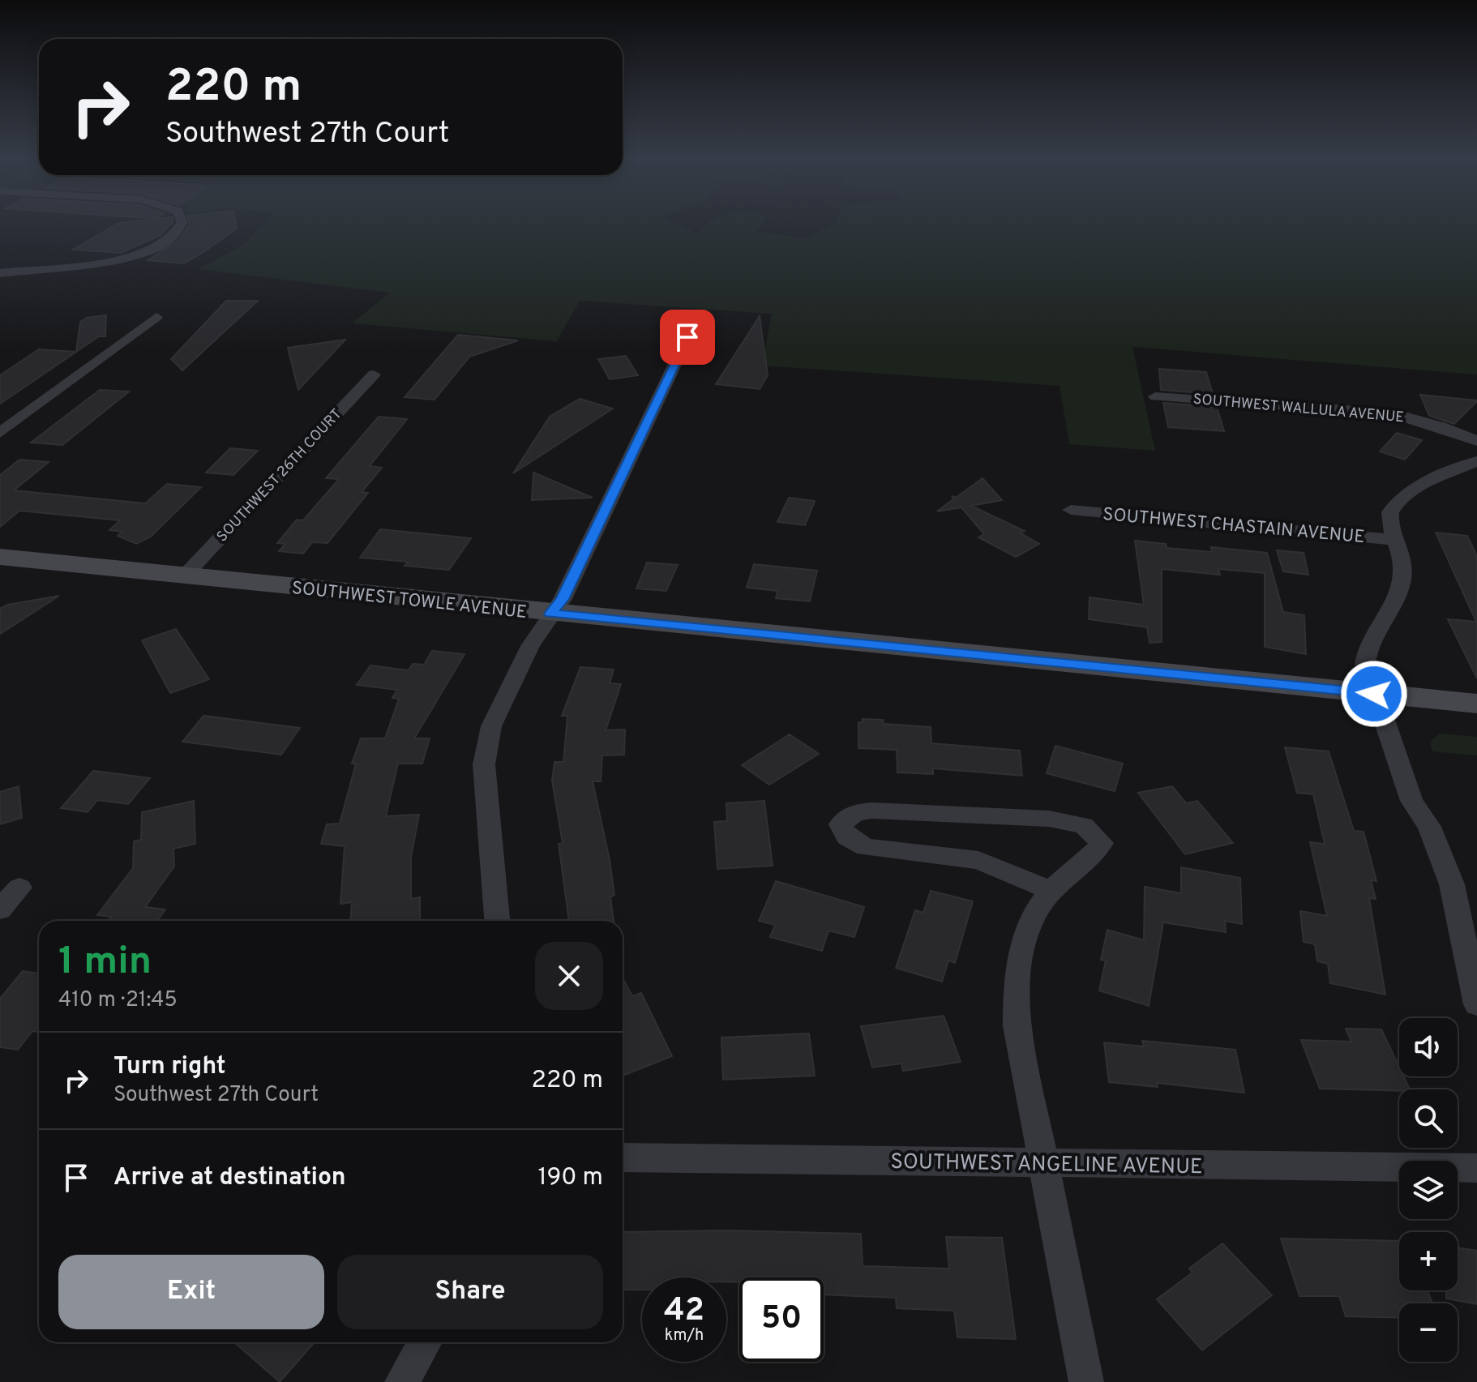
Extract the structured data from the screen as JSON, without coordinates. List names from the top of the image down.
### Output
{
  "streets": {
    "main road": ["SOUTHWEST TOWLE AVENUE"],
    "street": [
      "SOUTHWEST WALLULA AVENUE",
      "SOUTHWEST 26TH COURT",
      "SOUTHWEST CHASTAIN AVENUE",
      "SOUTHWEST ANGELINE AVENUE"
    ]
  },
  "crossings": [
    ["SOUTHWEST 26TH COURT", "SOUTHWEST TOWLE AVENUE"]
  ],
  "page": {
    "turn": ["220 m", "Southwest 27th Court"],
    "heading": ["1 min", "410 m · 21:45"],
    "map_buttons": ["+", "−"],
    "list": [
      {
        "name": "Turn right",
        "note": "Southwest 27th Court",
        "value": "220 m"
      },
      {
        "name": "Arrive at destination",
        "value": "190 m"
      }
    ],
    "buttons": ["Exit", "Share"],
    "speed": "42 km/h",
    "limit": "50"
  }
}
